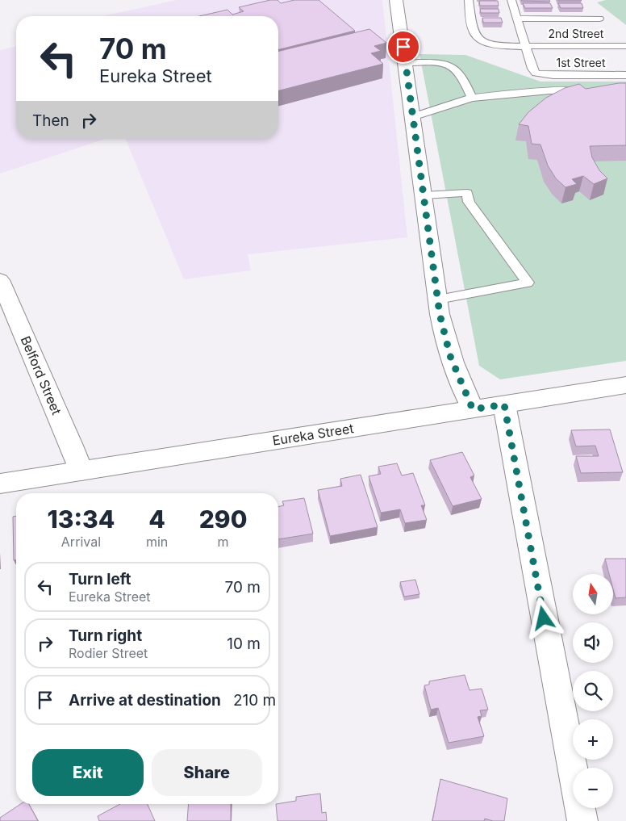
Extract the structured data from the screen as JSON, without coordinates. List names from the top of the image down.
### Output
{
  "streets": {
    "street": ["Belford Street", "Eureka Street"],
    "lane": ["2nd Street", "1st Street"]
  },
  "crossings": [
    ["2nd Street", "1st Street"],
    ["Belford Street", "Eureka Street"]
  ],
  "north": "top",
  "page": {
    "turn": ["70 m", "Eureka Street"],
    "then": "Then",
    "eta": [
      "13:34",
      "Arrival",
      "4",
      "min",
      "290",
      "m"
    ],
    "list": [
      {
        "name": "Turn left",
        "note": "Eureka Street",
        "value": "70 m"
      },
      {
        "name": "Turn right",
        "note": "Rodier Street",
        "value": "10 m"
      },
      {
        "name": "Arrive at destination",
        "value": "210 m"
      }
    ],
    "map_buttons": ["+", "−"],
    "buttons": ["Exit", "Share"]
  }
}
